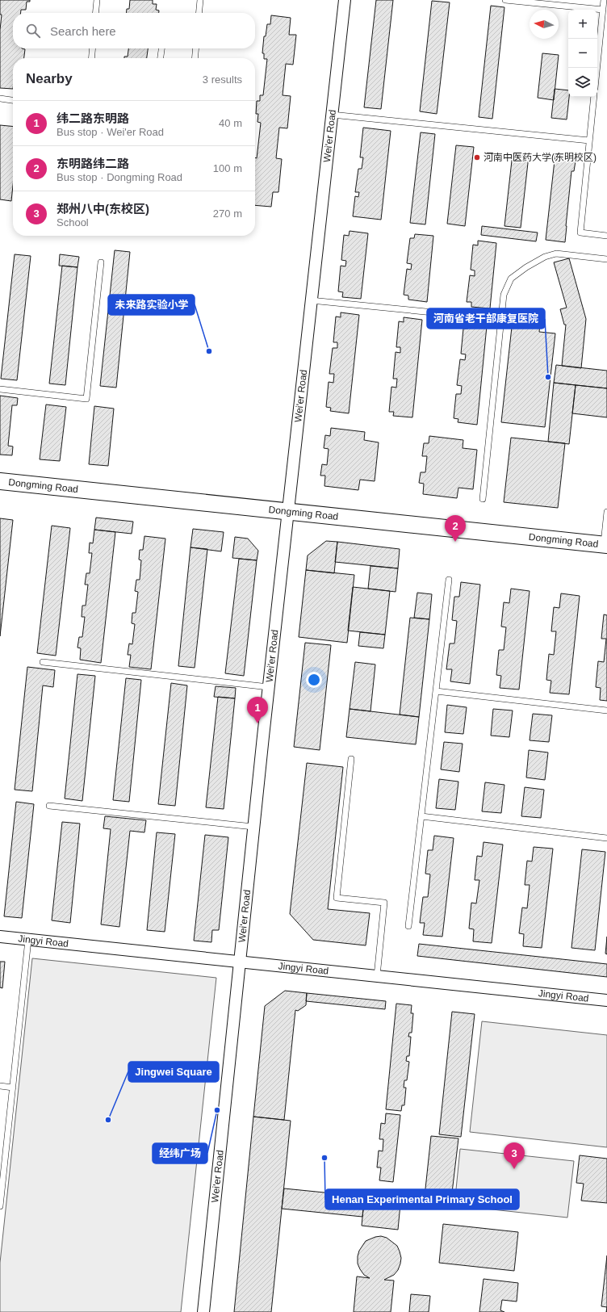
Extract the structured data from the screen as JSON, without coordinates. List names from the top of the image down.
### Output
{
  "streets": {
    "street": ["Wei'er Road", "Dongming Road", "Jingyi Road"]
  },
  "crossings": [
    ["Wei'er Road", "Dongming Road"],
    ["Wei'er Road", "Jingyi Road"]
  ],
  "places": [
    "河南中医药大学(东明校区)",
    "未来路实验小学",
    "河南省老干部康复医院",
    "经纬广场",
    "Jingwei Square",
    "Henan Experimental Primary School"
  ],
  "north": "left",
  "page": {
    "map_buttons": ["+", "−"],
    "search": "Search here",
    "heading": ["Nearby", "3 results"],
    "list": [
      {
        "mark": "1",
        "name": "纬二路东明路",
        "note": "Bus stop · Wei'er Road",
        "value": "40 m"
      },
      {
        "mark": "2",
        "name": "东明路纬二路",
        "note": "Bus stop · Dongming Road",
        "value": "100 m"
      },
      {
        "mark": "3",
        "name": "郑州八中(东校区)",
        "note": "School",
        "value": "270 m"
      }
    ],
    "pins": ["2", "1", "3"]
  }
}
